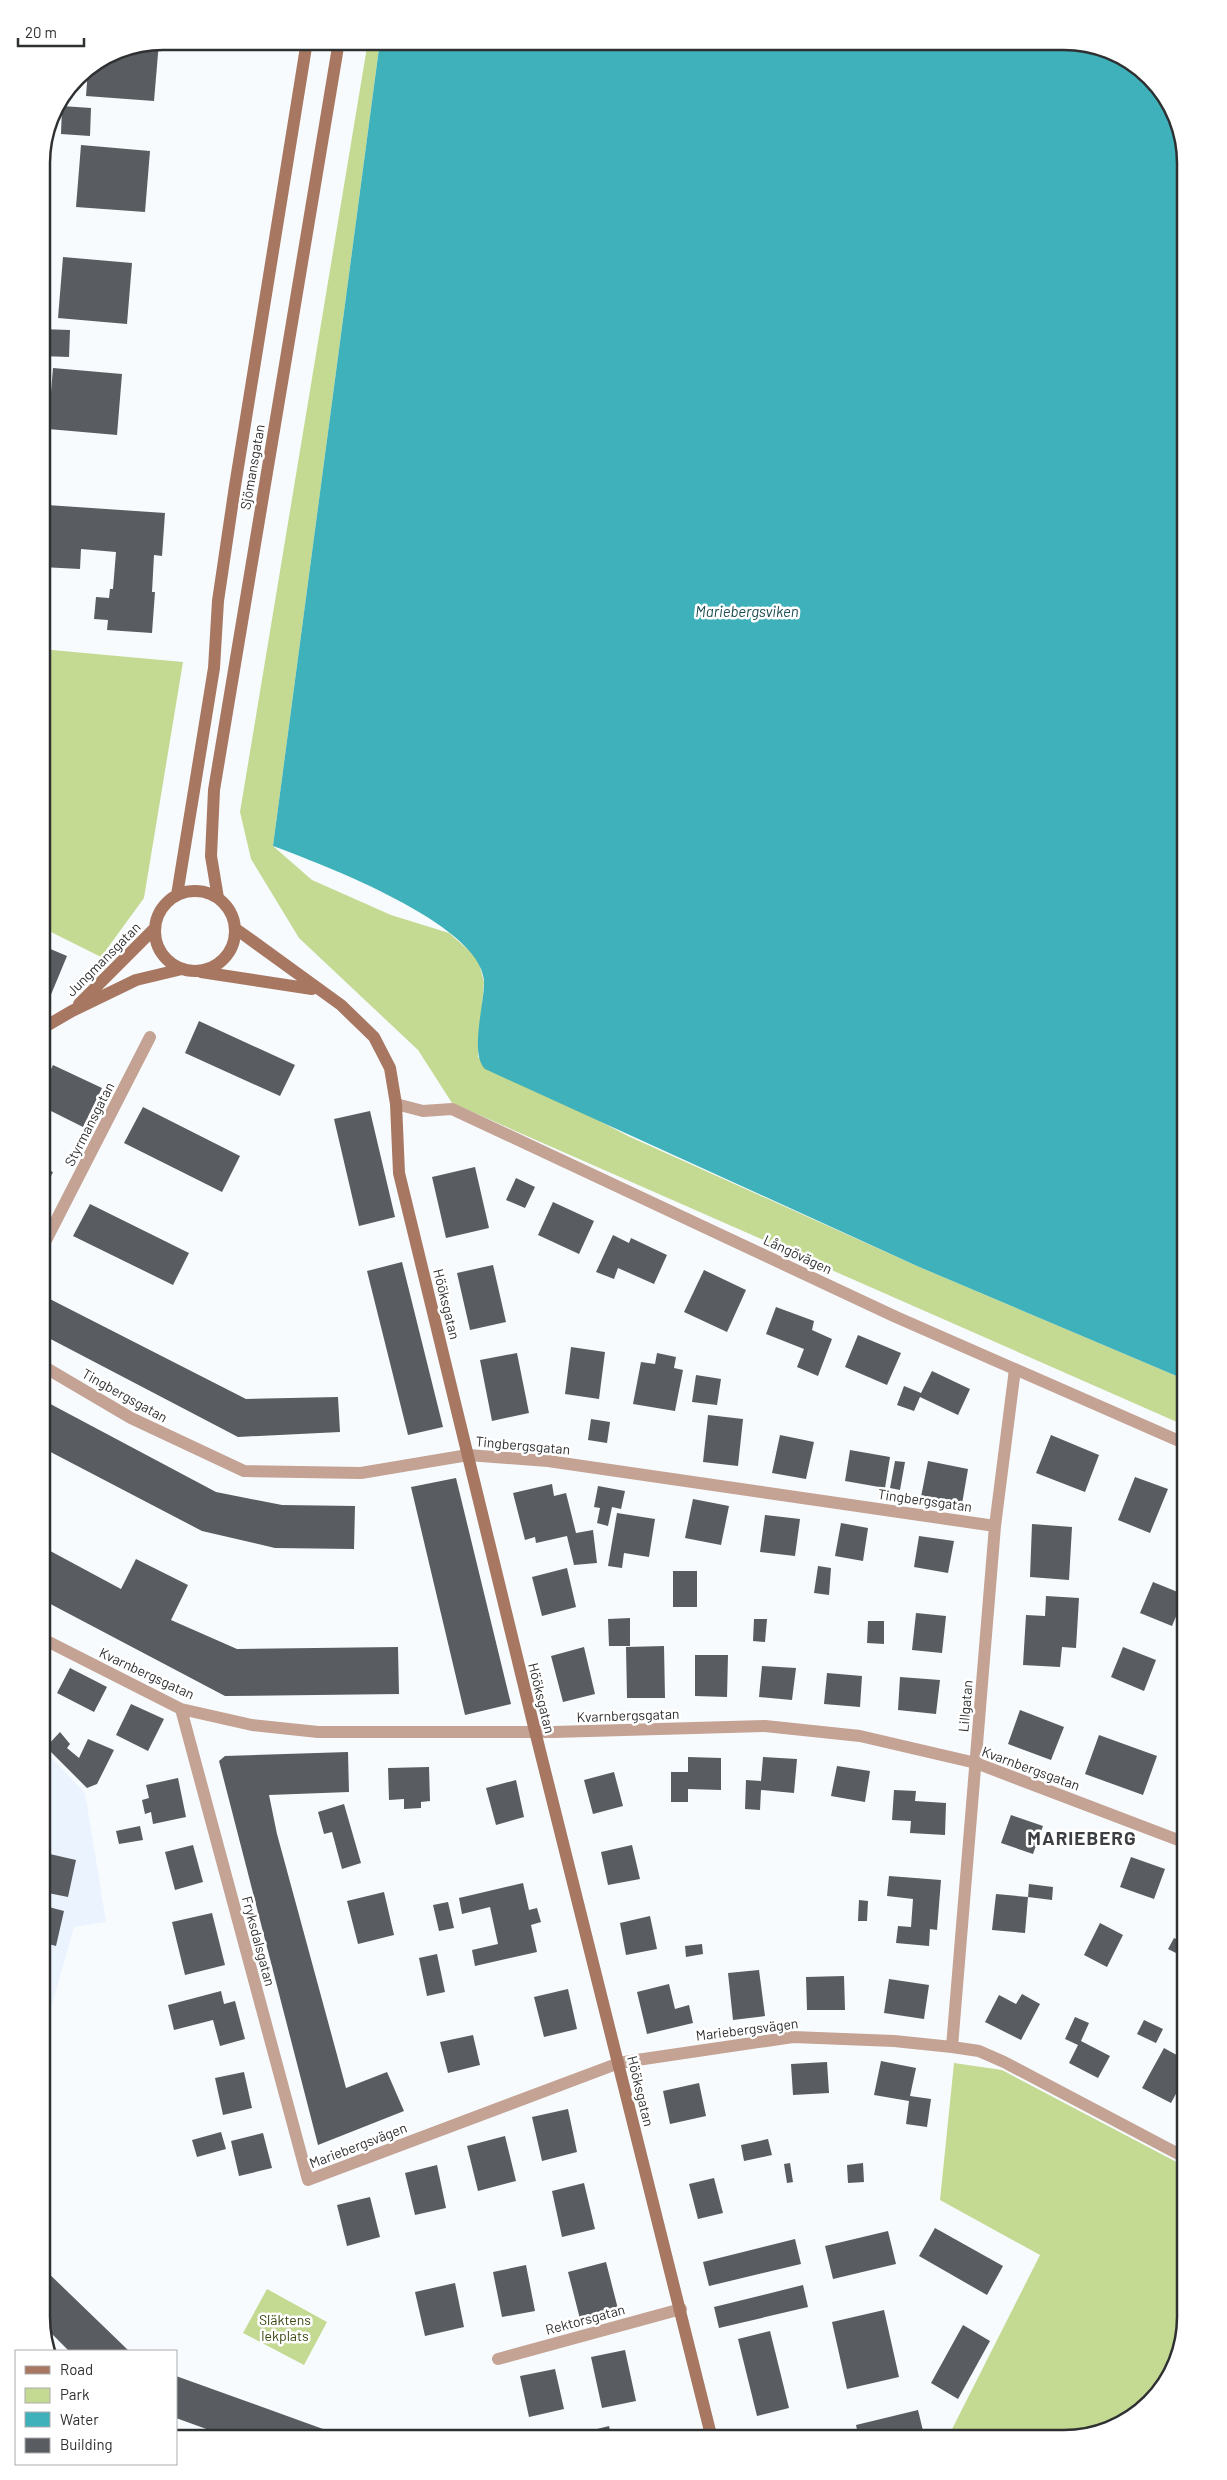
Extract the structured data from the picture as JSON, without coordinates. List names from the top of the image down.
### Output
{
  "streets": {
    "street": [
      "Sjömansgatan",
      "Jungmansgatan",
      "Styrmansgatan",
      "Långövägen",
      "Hööksgatan",
      "Tingbergsgatan",
      "Kvarnbergsgatan",
      "Lillgatan",
      "Fryksdalsgatan",
      "Mariebergsvägen",
      "Rektorsgatan"
    ]
  },
  "crossings": [
    ["Sjömansgatan", "Jungmansgatan"],
    ["Sjömansgatan", "Hööksgatan"],
    ["Jungmansgatan", "Hööksgatan"],
    ["Långövägen", "Hööksgatan"],
    ["Långövägen", "Lillgatan"],
    ["Hööksgatan", "Tingbergsgatan"],
    ["Hööksgatan", "Kvarnbergsgatan"],
    ["Hööksgatan", "Mariebergsvägen"],
    ["Hööksgatan", "Rektorsgatan"],
    ["Tingbergsgatan", "Lillgatan"],
    ["Kvarnbergsgatan", "Lillgatan"],
    ["Kvarnbergsgatan", "Fryksdalsgatan"],
    ["Lillgatan", "Mariebergsvägen"],
    ["Fryksdalsgatan", "Mariebergsvägen"]
  ],
  "districts": ["MARIEBERG"],
  "water": ["Mariebergsviken"],
  "parks": ["Släktens lekplats"],
  "legend": [
    "Road",
    "Park",
    "Water",
    "Building"
  ],
  "scale_bar": "20 m"
}
